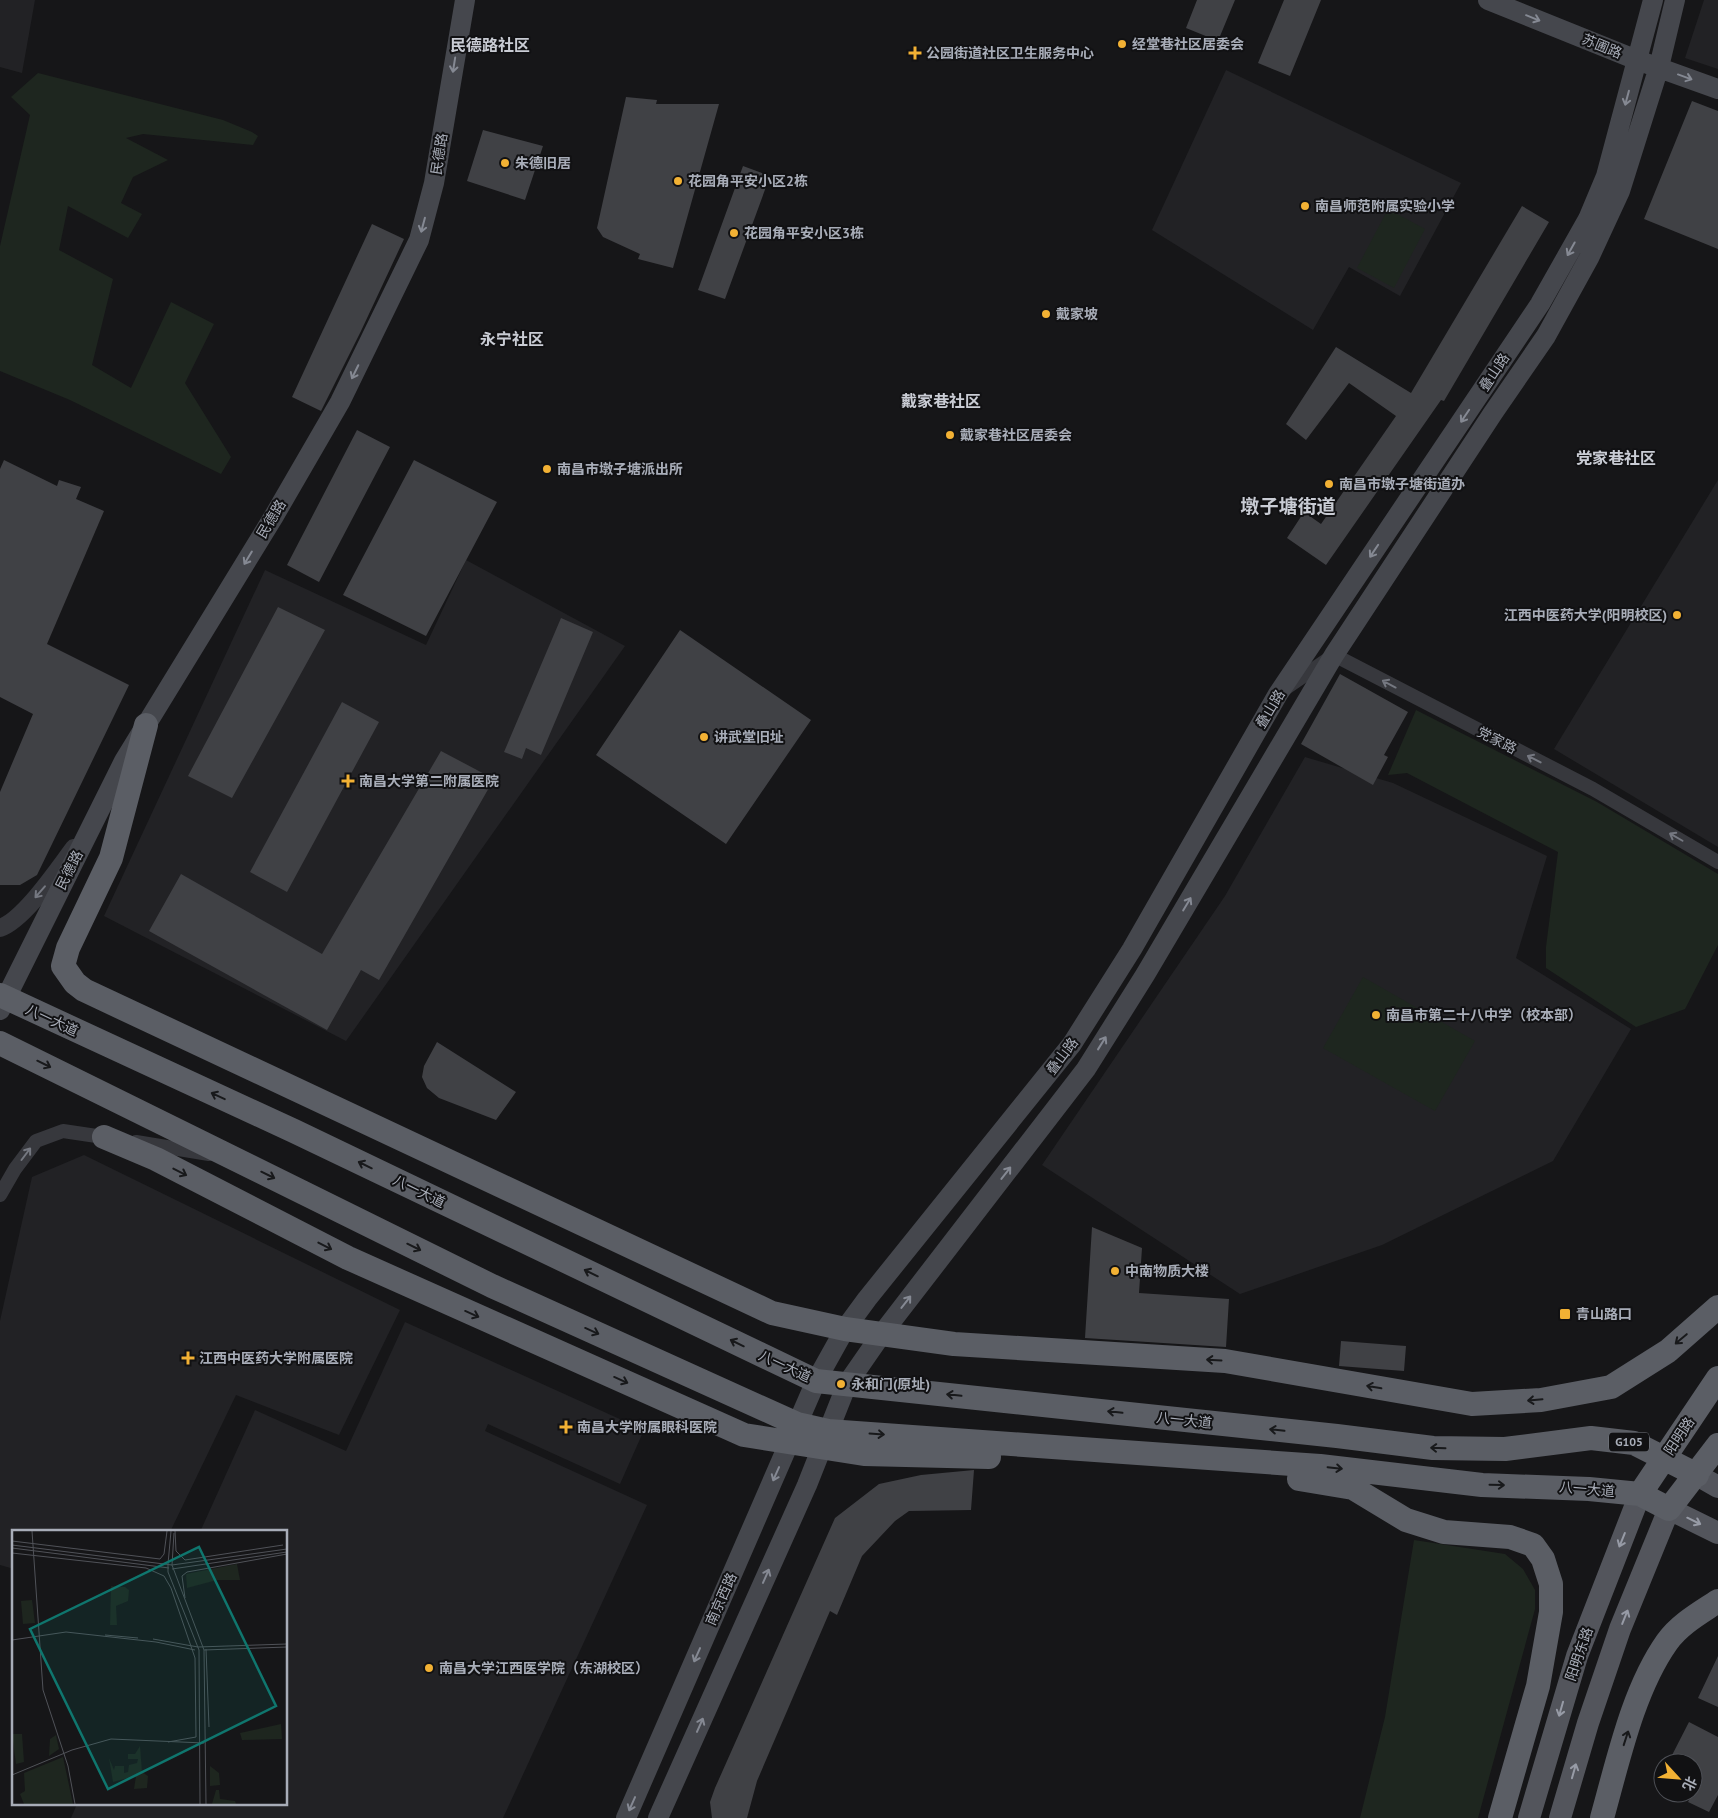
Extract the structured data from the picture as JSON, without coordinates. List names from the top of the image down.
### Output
{
  "streets": {
    "highway": ["八一大道", "阳明路", "G105"],
    "main road": [
      "苏圃路",
      "民德路",
      "叠山路",
      "南京西路",
      "阳明东路"
    ],
    "street": ["党家路"]
  },
  "crossings": [
    ["苏圃路", "叠山路"],
    ["民德路", "八一大道"],
    ["叠山路", "党家路"],
    ["叠山路", "八一大道"],
    ["叠山路", "南京西路"],
    ["八一大道", "阳明路"],
    ["八一大道", "南京西路"],
    ["八一大道", "阳明东路"],
    ["阳明路", "阳明东路"]
  ],
  "one_way": ["苏圃路", "民德路", "党家路"],
  "districts": [
    "民德路社区",
    "永宁社区",
    "戴家巷社区",
    "党家巷社区",
    "墩子塘街道"
  ],
  "places": {
    "other": [
      "经堂巷社区居委会",
      "朱德旧居",
      "花园角平安小区2栋",
      "南昌师范附属实验小学",
      "花园角平安小区3栋",
      "戴家坡",
      "戴家巷社区居委会",
      "南昌市墩子塘派出所",
      "南昌市墩子塘街道办",
      "江西中医药大学(阳明校区)",
      "讲武堂旧址",
      "南昌市第二十八中学（校本部）",
      "中南物质大楼",
      "永和门(原址)",
      "南昌大学江西医学院（东湖校区）"
    ],
    "health": [
      "公园街道社区卫生服务中心",
      "南昌大学第二附属医院",
      "江西中医药大学附属医院",
      "南昌大学附属眼科医院"
    ],
    "transit": ["青山路口"]
  },
  "north": "bottom right"
}
